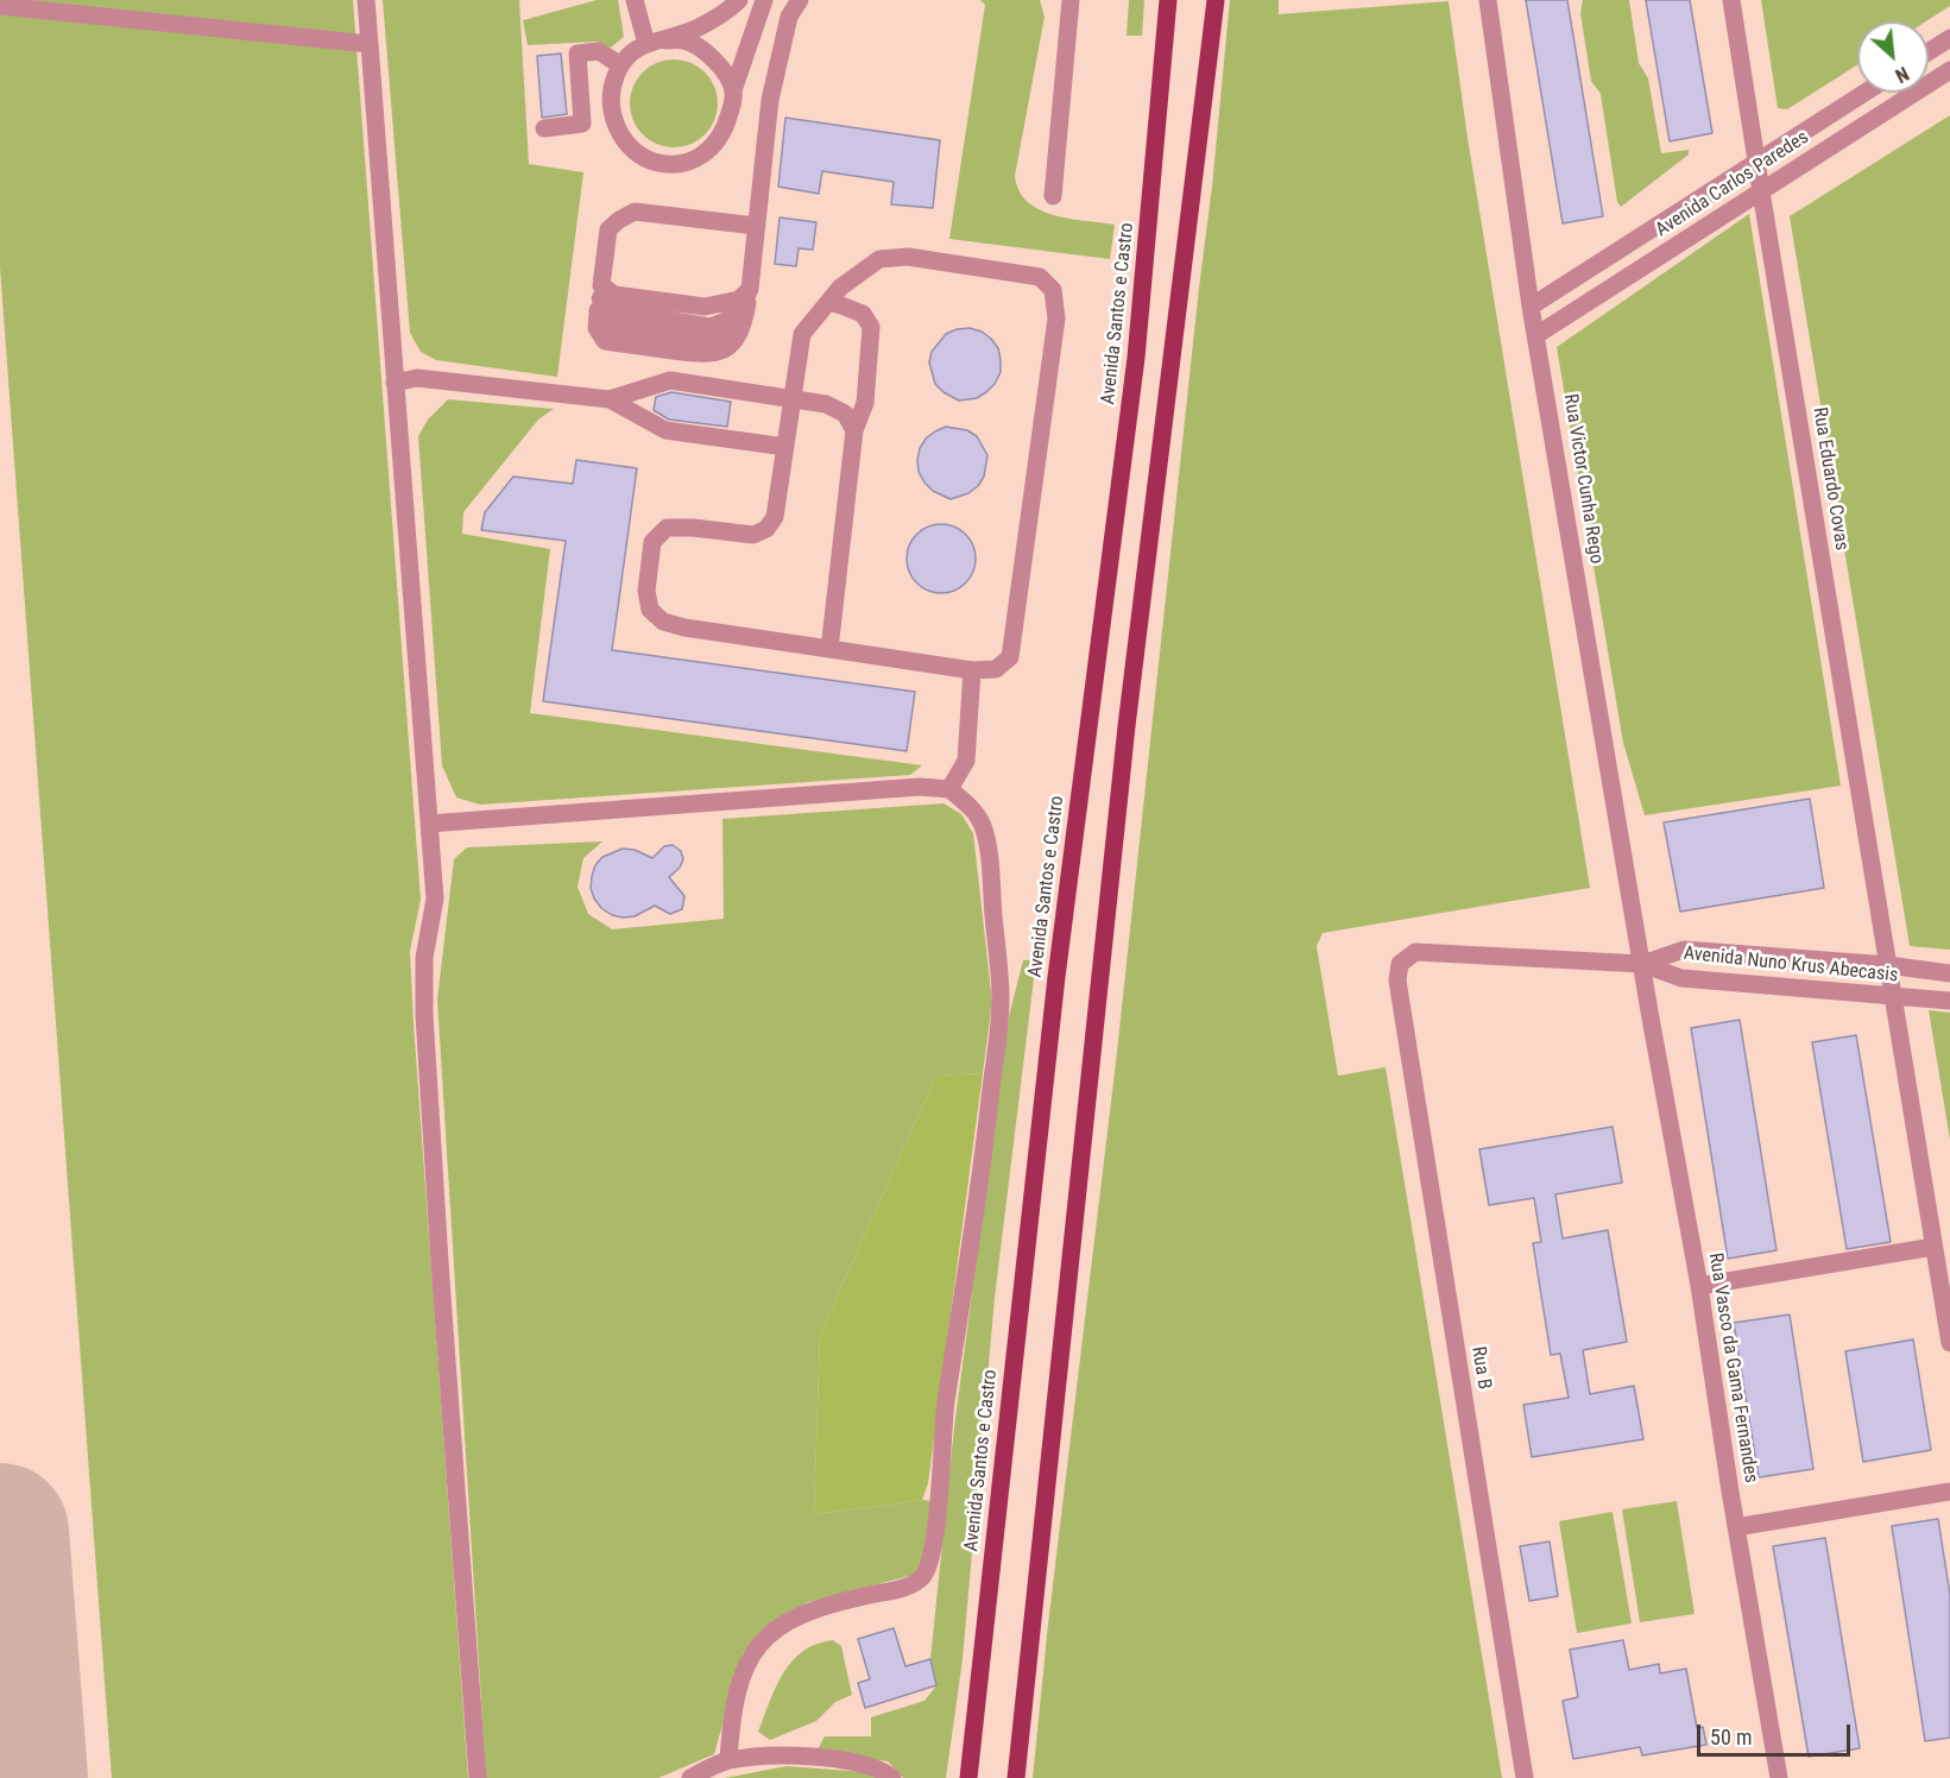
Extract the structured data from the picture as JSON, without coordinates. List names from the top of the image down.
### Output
{
  "streets": {
    "main road": ["Avenida Santos e Castro"],
    "street": [
      "Avenida Carlos Paredes",
      "Rua Victor Cunha Rego",
      "Rua Eduardo Covas",
      "Avenida Nuno Krus Abecasis",
      "Rua B",
      "Rua Vasco da Gama Fernandes"
    ]
  },
  "crossings": [
    ["Avenida Carlos Paredes", "Rua Victor Cunha Rego"],
    ["Avenida Carlos Paredes", "Rua Eduardo Covas"],
    ["Rua Victor Cunha Rego", "Avenida Nuno Krus Abecasis"],
    ["Rua Victor Cunha Rego", "Rua B"],
    ["Rua Victor Cunha Rego", "Rua Vasco da Gama Fernandes"],
    ["Rua Eduardo Covas", "Avenida Nuno Krus Abecasis"],
    ["Avenida Nuno Krus Abecasis", "Rua B"],
    ["Avenida Nuno Krus Abecasis", "Rua Vasco da Gama Fernandes"],
    ["Rua B", "Rua Vasco da Gama Fernandes"]
  ],
  "scale_bar": "50 m",
  "north": "bottom right"
}
